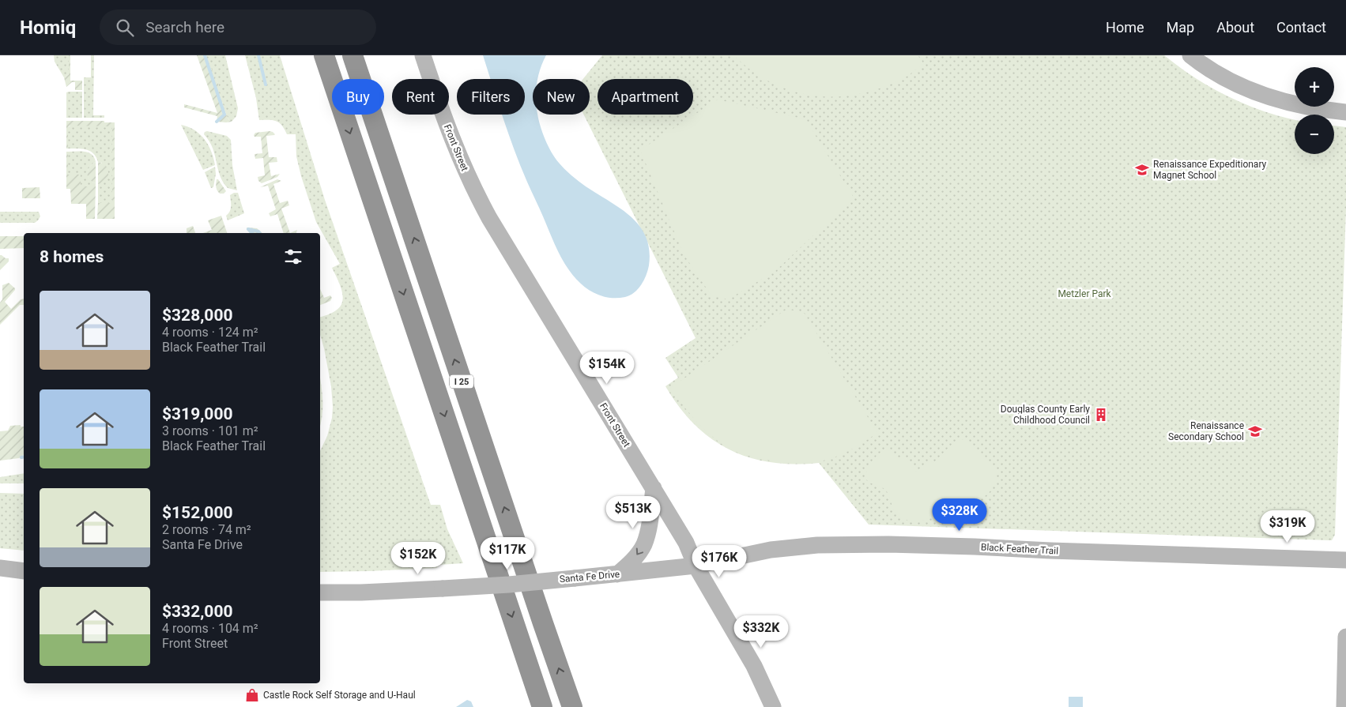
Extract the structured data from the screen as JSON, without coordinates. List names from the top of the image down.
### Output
{
  "streets": {
    "highway": ["I 25"],
    "main road": ["Front Street", "Black Feather Trail", "Santa Fe Drive"]
  },
  "crossings": [
    ["Front Street", "Black Feather Trail"],
    ["Front Street", "Santa Fe Drive"],
    ["Black Feather Trail", "Santa Fe Drive"]
  ],
  "parks": ["Metzler Park"],
  "places": {
    "school or university": ["Renaissance Expeditionary Magnet School", "Renaissance Secondary School"],
    "building": ["Douglas County Early Childhood Council"],
    "shop": ["Castle Rock Self Storage and U-Haul"]
  },
  "page": {
    "header": "Homiq",
    "search": "Search here",
    "nav": [
      "Home",
      "Map",
      "About",
      "Contact"
    ],
    "map_buttons": ["+", "−"],
    "chip": [
      "Buy",
      "Rent",
      "Filters",
      "New",
      "Apartment"
    ],
    "heading": "8 homes",
    "list": [
      {
        "name": "$328,000",
        "note": "4 rooms · 124 m² · Black Feather Trail"
      },
      {
        "name": "$319,000",
        "note": "3 rooms · 101 m² · Black Feather Trail"
      },
      {
        "name": "$152,000",
        "note": "2 rooms · 74 m² · Santa Fe Drive"
      },
      {
        "name": "$332,000",
        "note": "4 rooms · 104 m² · Front Street"
      }
    ],
    "price": [
      "$154K",
      "$513K",
      "$328K",
      "$319K",
      "$117K",
      "$152K",
      "$176K",
      "$332K"
    ]
  }
}
